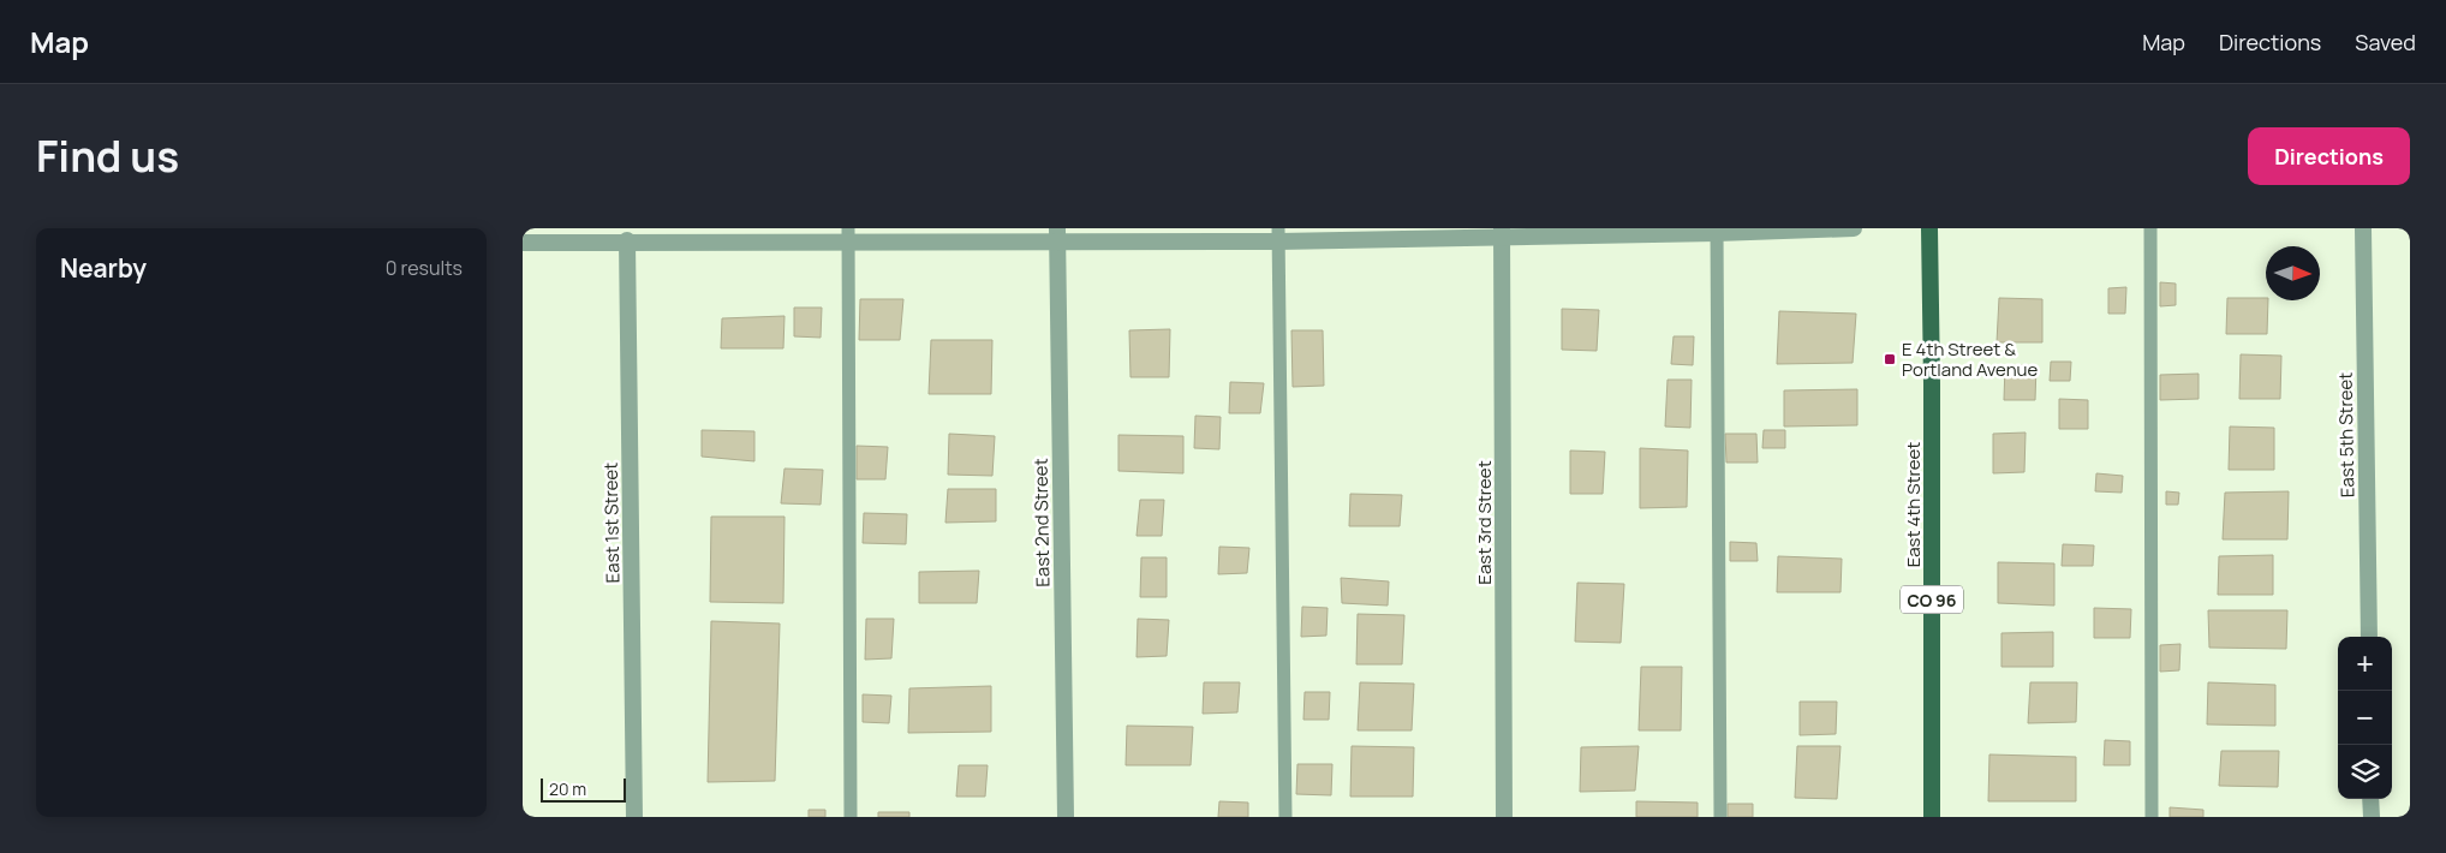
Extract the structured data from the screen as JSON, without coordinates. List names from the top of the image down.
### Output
{
  "streets": {
    "main road": ["East 4th Street", "CO 96"],
    "street": [
      "East 5th Street",
      "East 1st Street",
      "East 2nd Street",
      "East 3rd Street"
    ]
  },
  "places": {
    "transit": ["E 4th Street & Portland Avenue"]
  },
  "scale_bar": "20 m",
  "north": "right",
  "page": {
    "header": "Map",
    "nav": ["Map", "Directions", "Saved"],
    "title": "Find us",
    "buttons": "Directions",
    "heading": ["Nearby", "0 results"],
    "map_buttons": ["+", "−"],
    "scale": "20 m"
  }
}
